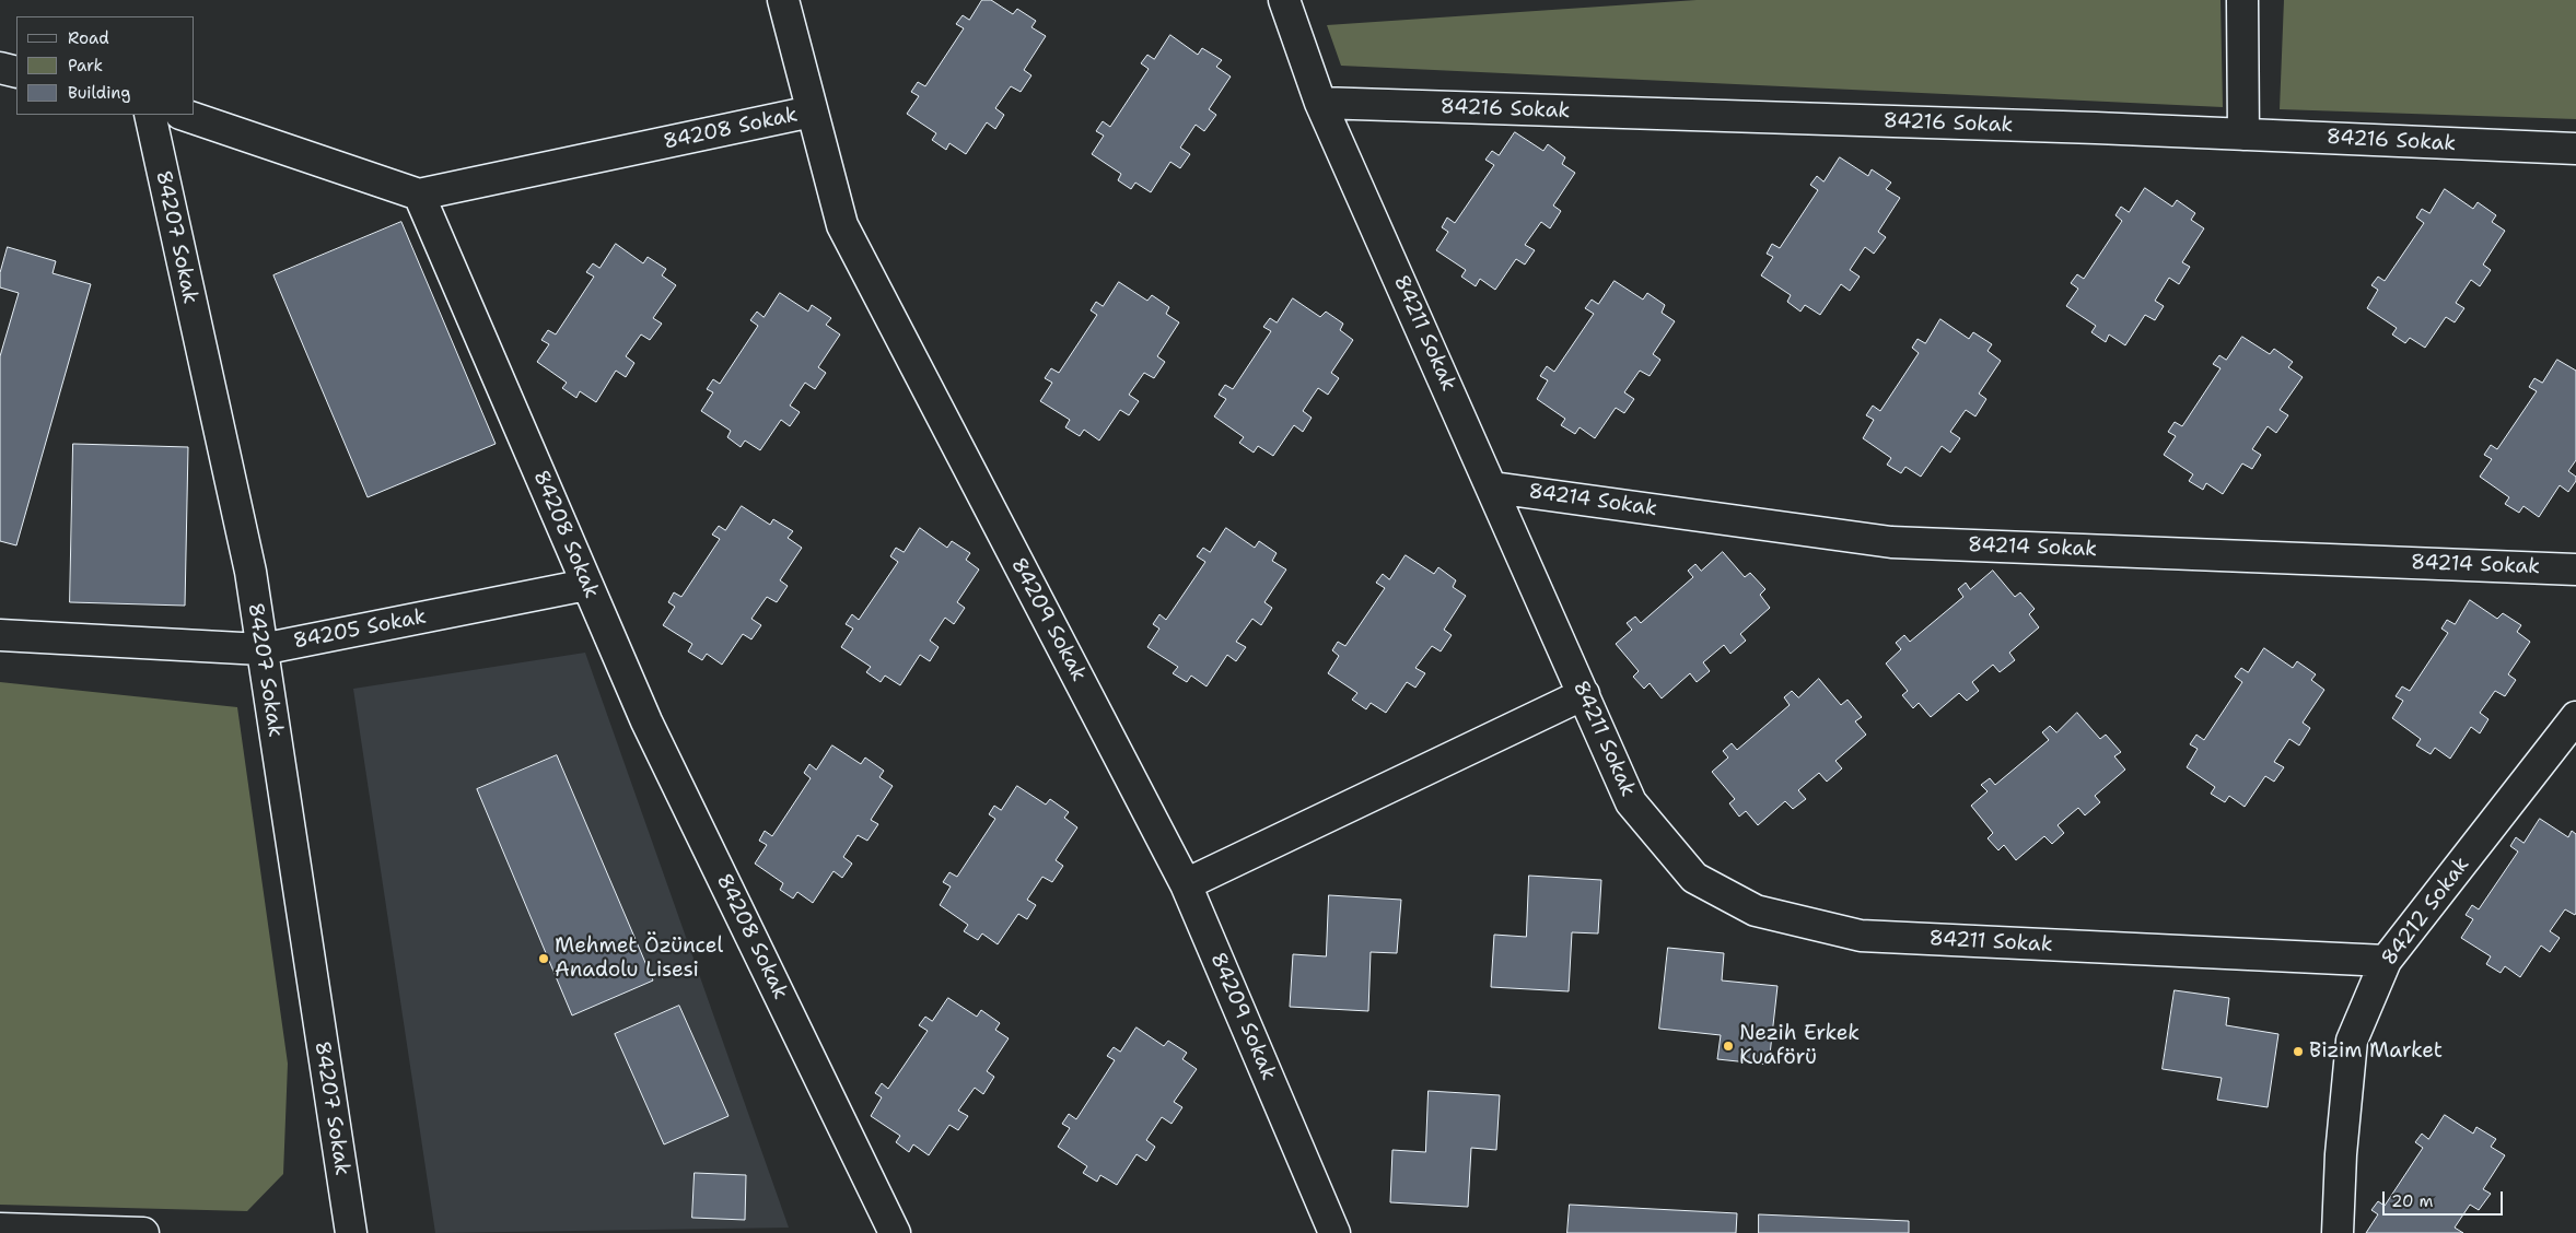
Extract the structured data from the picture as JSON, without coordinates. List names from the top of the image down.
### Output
{
  "streets": {
    "street": [
      "84216 Sokak",
      "84208 Sokak",
      "84207 Sokak",
      "84211 Sokak",
      "84214 Sokak",
      "84209 Sokak",
      "84205 Sokak",
      "84212 Sokak"
    ]
  },
  "crossings": [
    ["84216 Sokak", "84211 Sokak"],
    ["84208 Sokak", "84209 Sokak"],
    ["84208 Sokak", "84205 Sokak"],
    ["84207 Sokak", "84205 Sokak"],
    ["84211 Sokak", "84214 Sokak"],
    ["84211 Sokak", "84212 Sokak"]
  ],
  "places": ["Mehmet Özüncel Anadolu Lisesi", "Nezih Erkek Kuaförü", "Bizim Market"],
  "legend": ["Road", "Park", "Building"],
  "scale_bar": "20 m"
}
